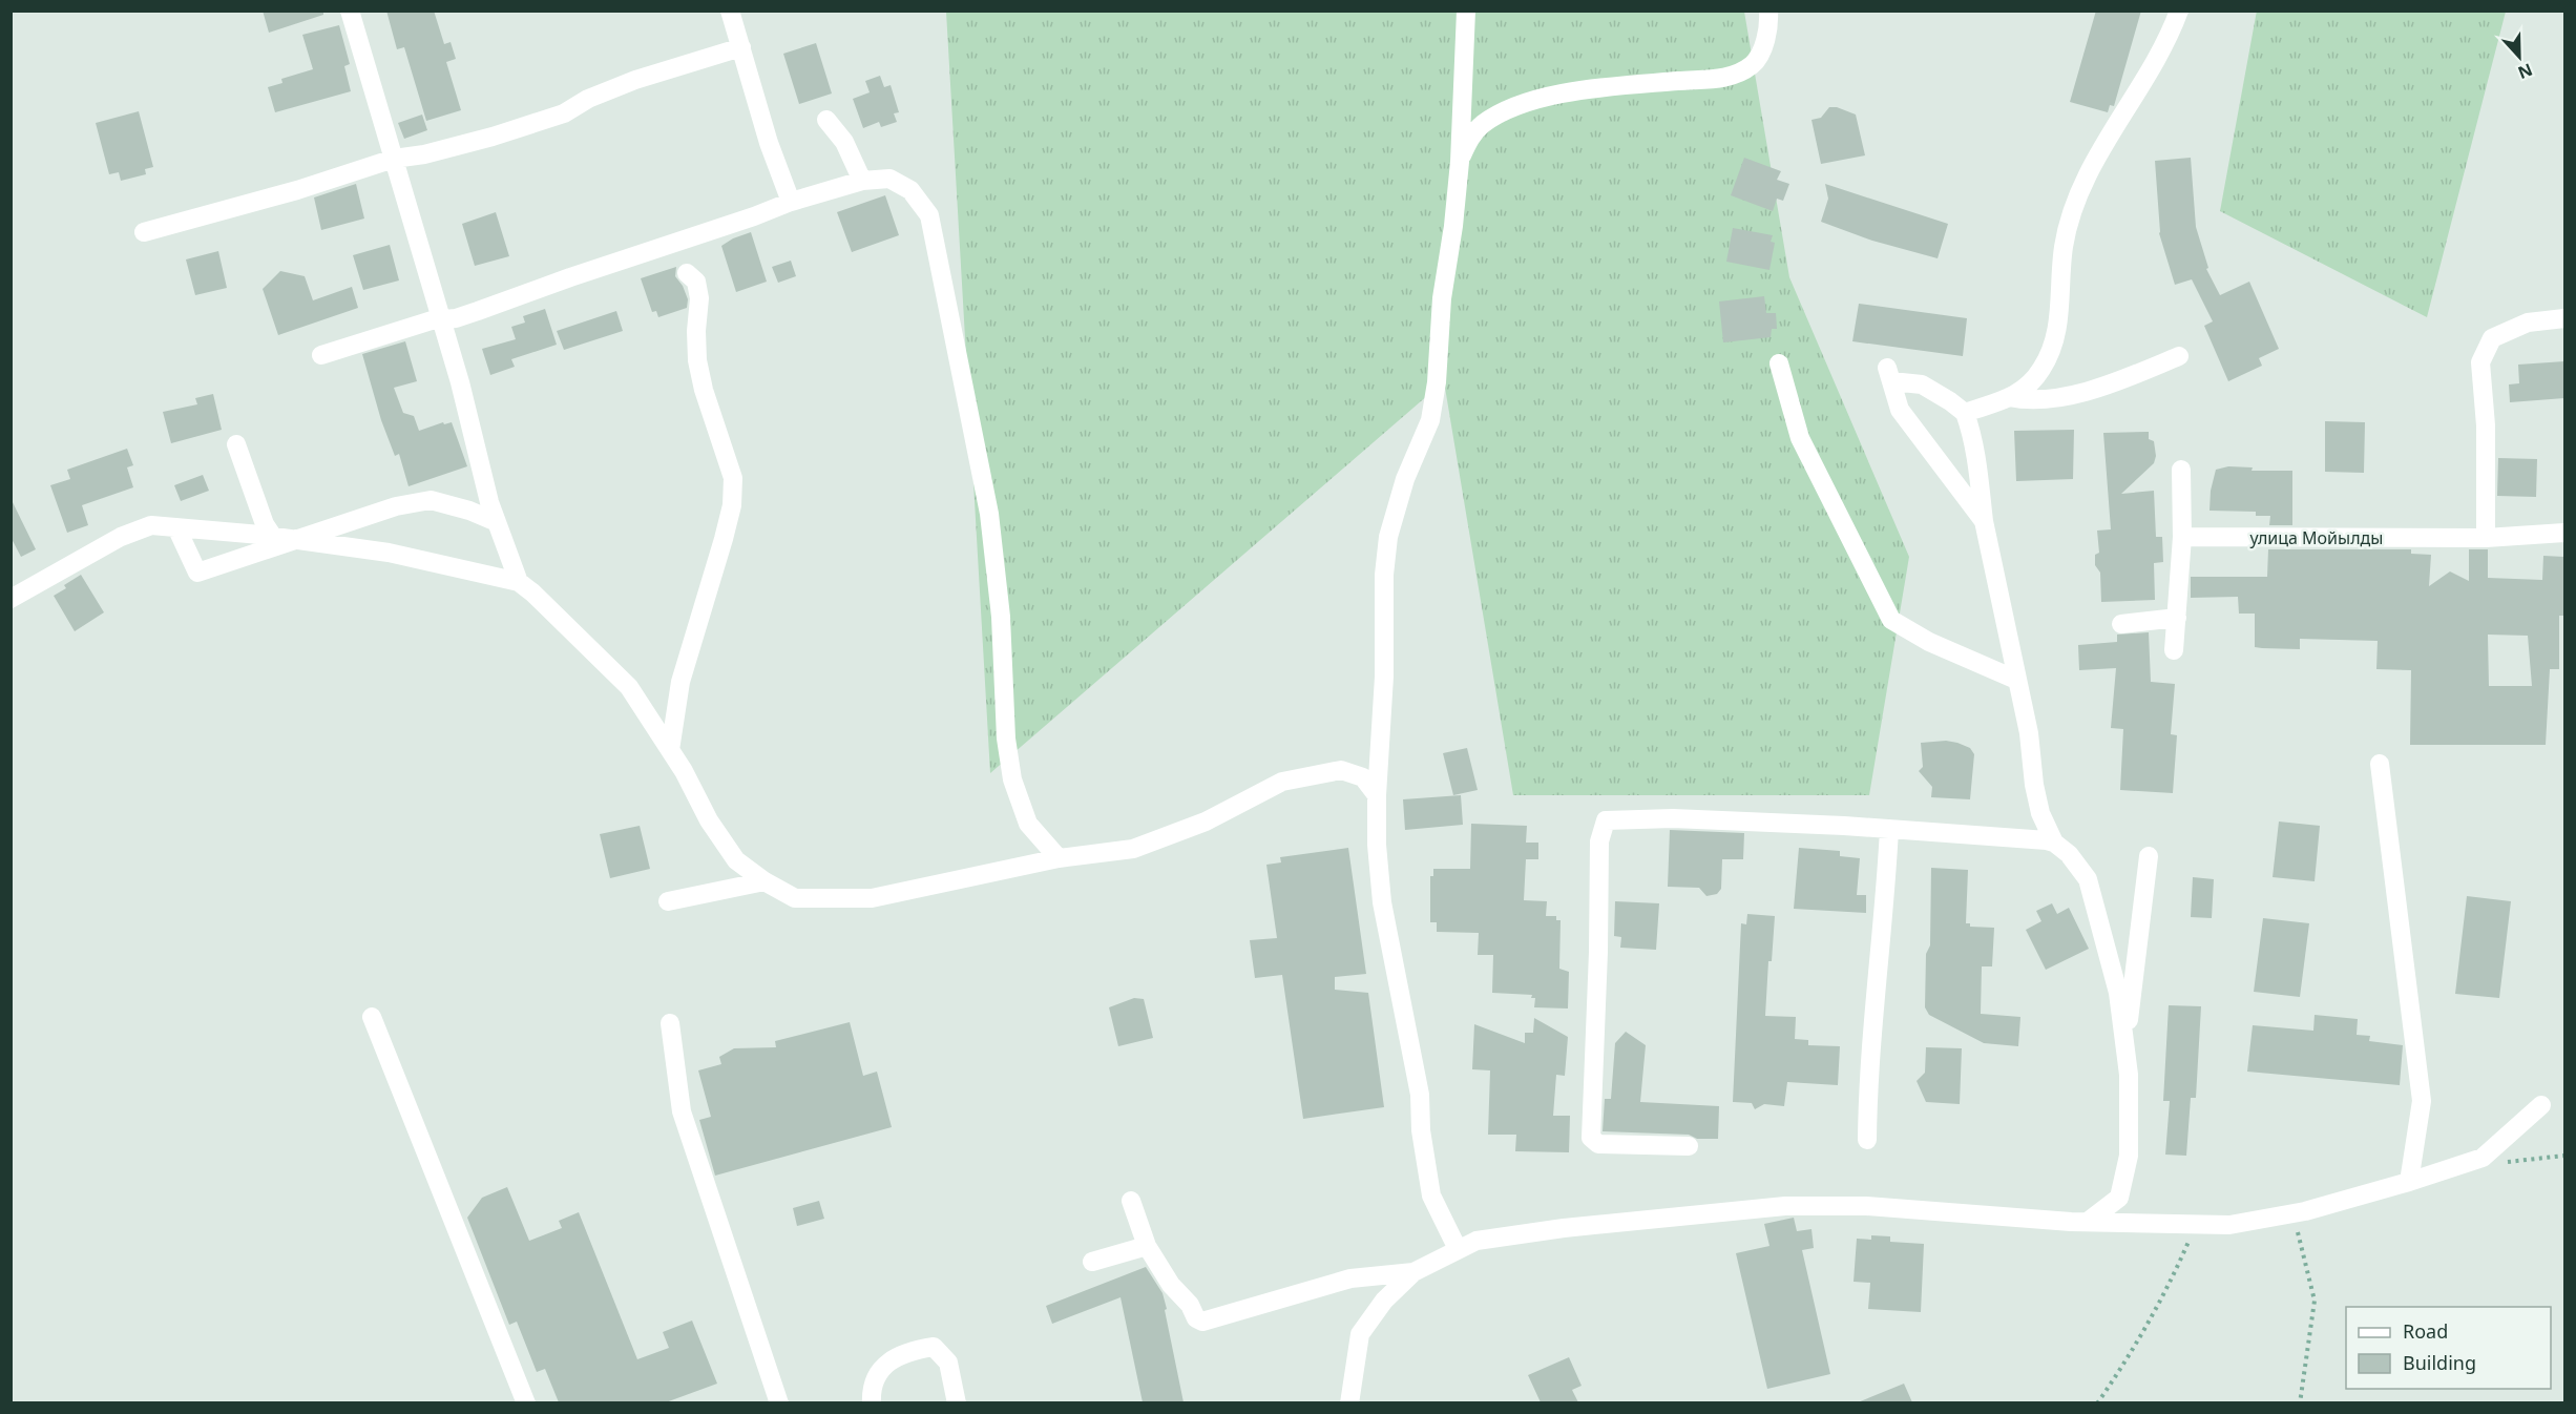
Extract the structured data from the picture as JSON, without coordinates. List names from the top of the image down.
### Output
{
  "streets": {
    "street": ["улица Мойылды"]
  },
  "legend": ["Road", "Building"],
  "north": "bottom"
}
